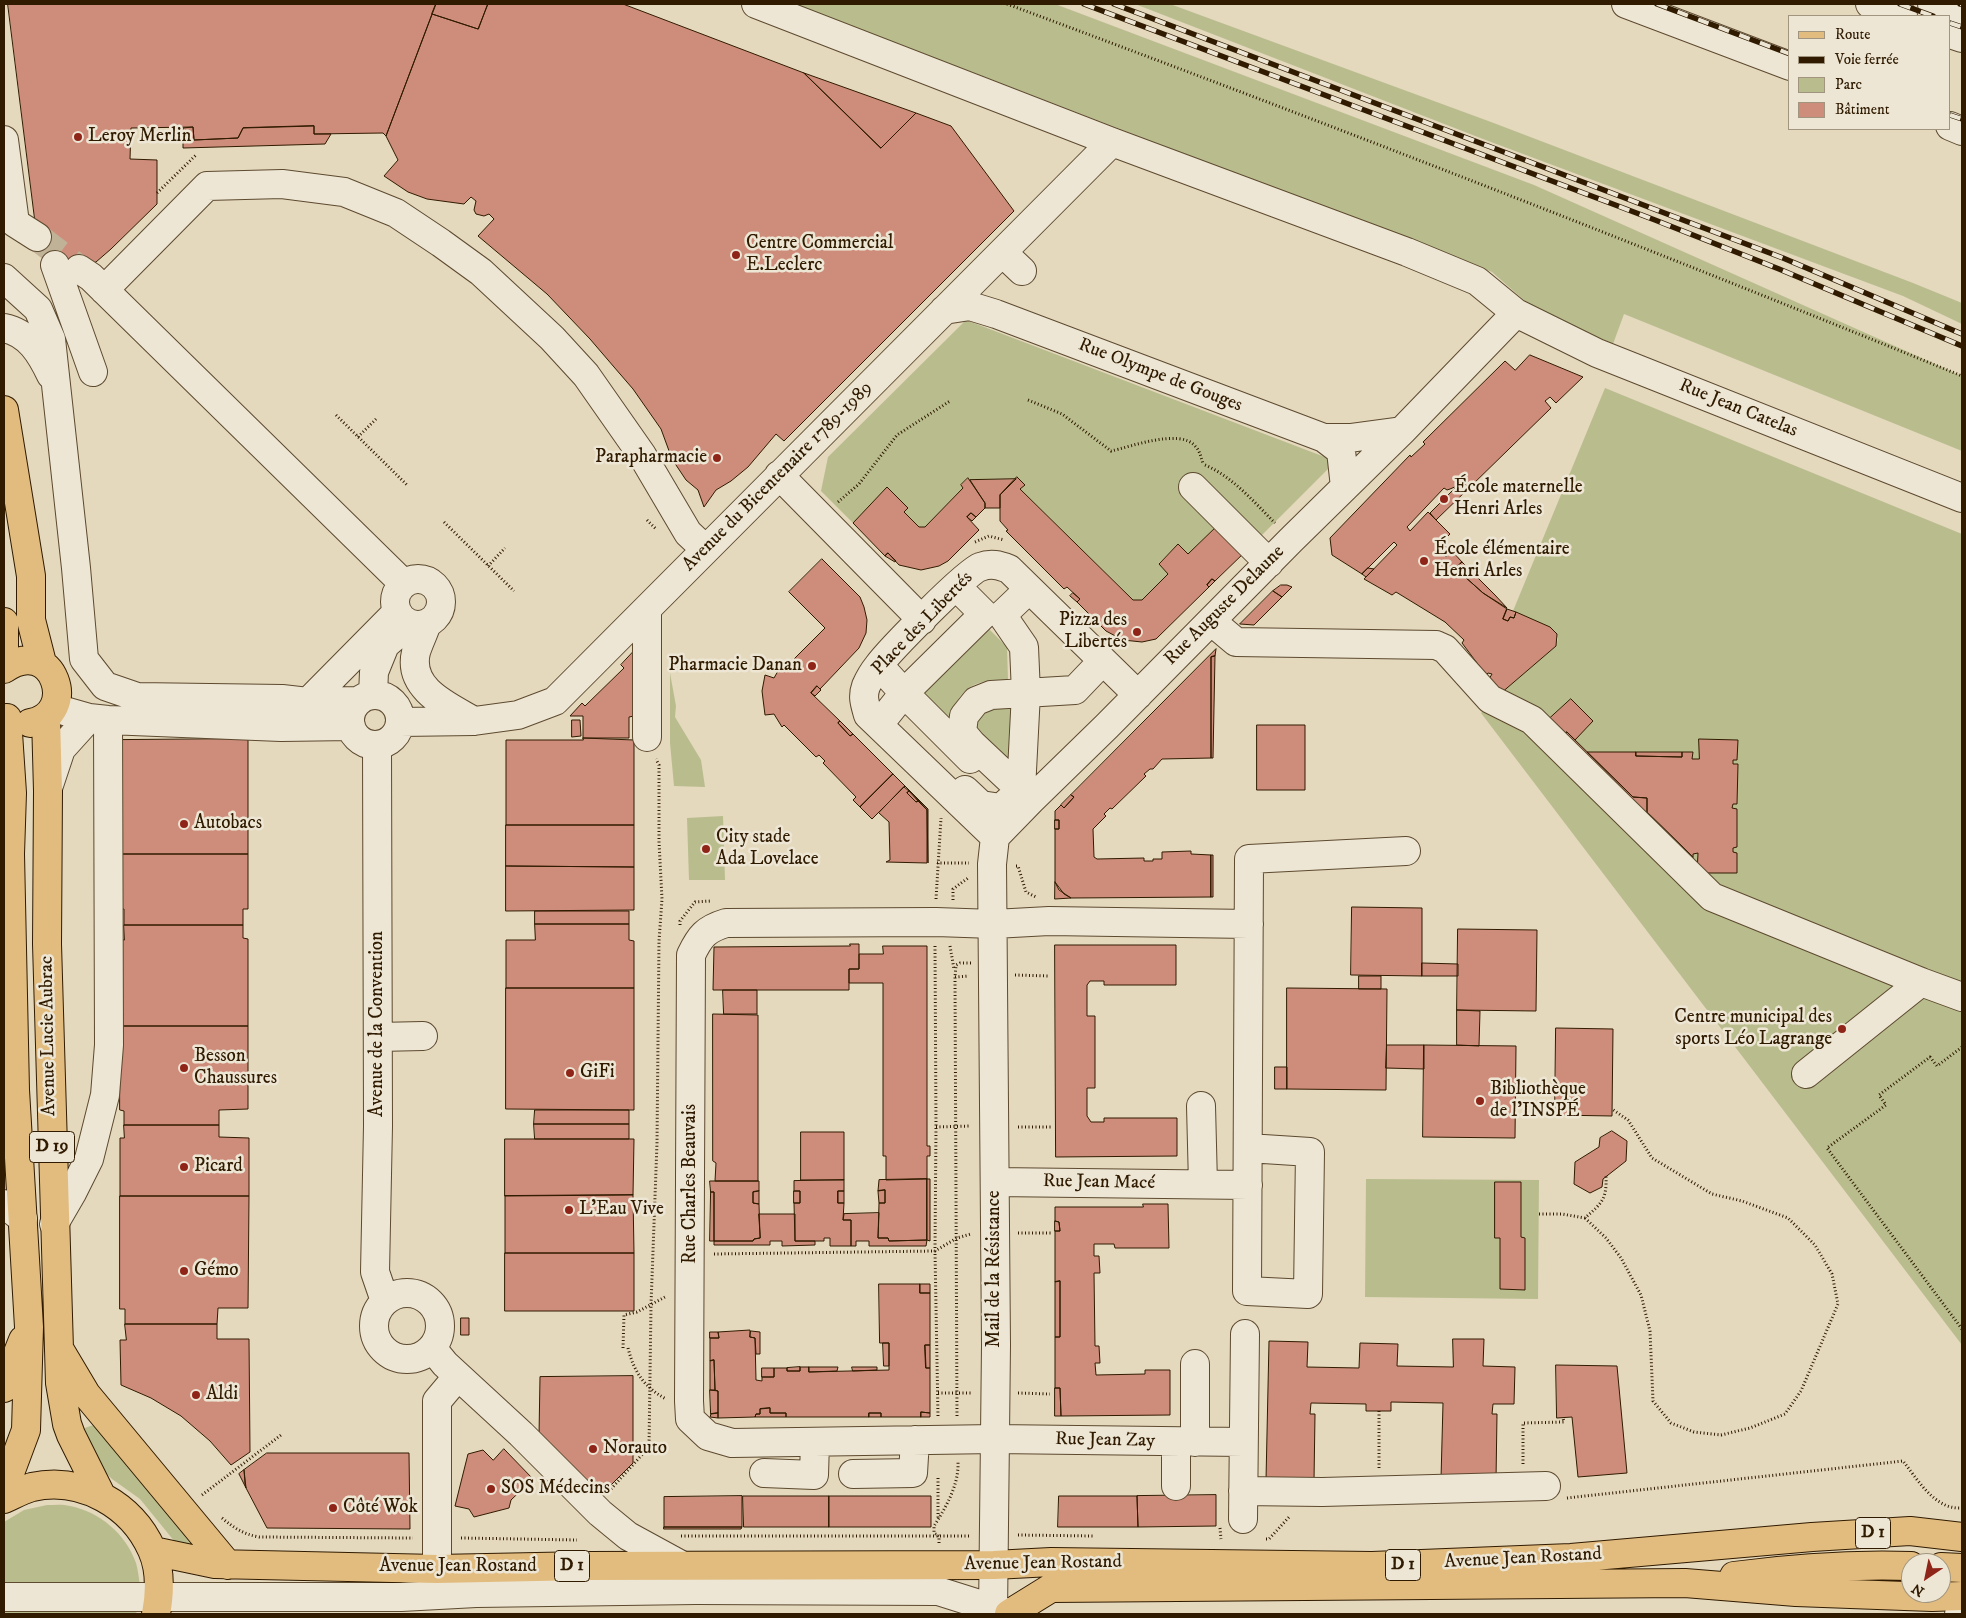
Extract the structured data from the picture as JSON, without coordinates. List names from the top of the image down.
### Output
{
  "streets": {
    "main road": [
      "Avenue Lucie Aubrac",
      "D 19",
      "D 1",
      "Avenue Jean Rostand"
    ],
    "street": [
      "Rue Olympe de Gouges",
      "Rue Jean Catelas",
      "Avenue du Bicentenaire 1789-1989",
      "Rue Auguste Delaune",
      "Place des Libertés",
      "Avenue de la Convention",
      "Rue Jean Macé",
      "Rue Charles Beauvais",
      "Mail de la Résistance",
      "Rue Jean Zay"
    ]
  },
  "crossings": [
    ["Rue Olympe de Gouges", "Avenue du Bicentenaire 1789-1989"],
    ["Rue Olympe de Gouges", "Rue Auguste Delaune"],
    ["Rue Jean Catelas", "Avenue du Bicentenaire 1789-1989"],
    ["Rue Jean Catelas", "Rue Auguste Delaune"],
    ["Avenue du Bicentenaire 1789-1989", "Avenue de la Convention"],
    ["Rue Auguste Delaune", "Place des Libertés"],
    ["Rue Jean Macé", "Mail de la Résistance"],
    ["Rue Charles Beauvais", "Mail de la Résistance"],
    ["Rue Charles Beauvais", "Rue Jean Zay"],
    ["Mail de la Résistance", "Rue Jean Zay"],
    ["Mail de la Résistance", "Avenue Jean Rostand"]
  ],
  "places": [
    "Leroy Merlin",
    "Centre Commercial E.Leclerc",
    "Parapharmacie",
    "École maternelle Henri Arles",
    "École élémentaire Henri Arles",
    "Pizza des Libertés",
    "Pharmacie Danan",
    "Autobacs",
    "City stade Ada Lovelace",
    "Centre municipal des sports Léo Lagrange",
    "Besson Chaussures",
    "GiFi",
    "Bibliothèque de l’INSPÉ",
    "Picard",
    "L'Eau Vive",
    "Gémo",
    "Aldi",
    "Norauto",
    "SOS Médecins",
    "Côté Wok"
  ],
  "legend": [
    "Route",
    "Voie ferrée",
    "Parc",
    "Bâtiment"
  ],
  "north": "bottom left"
}
